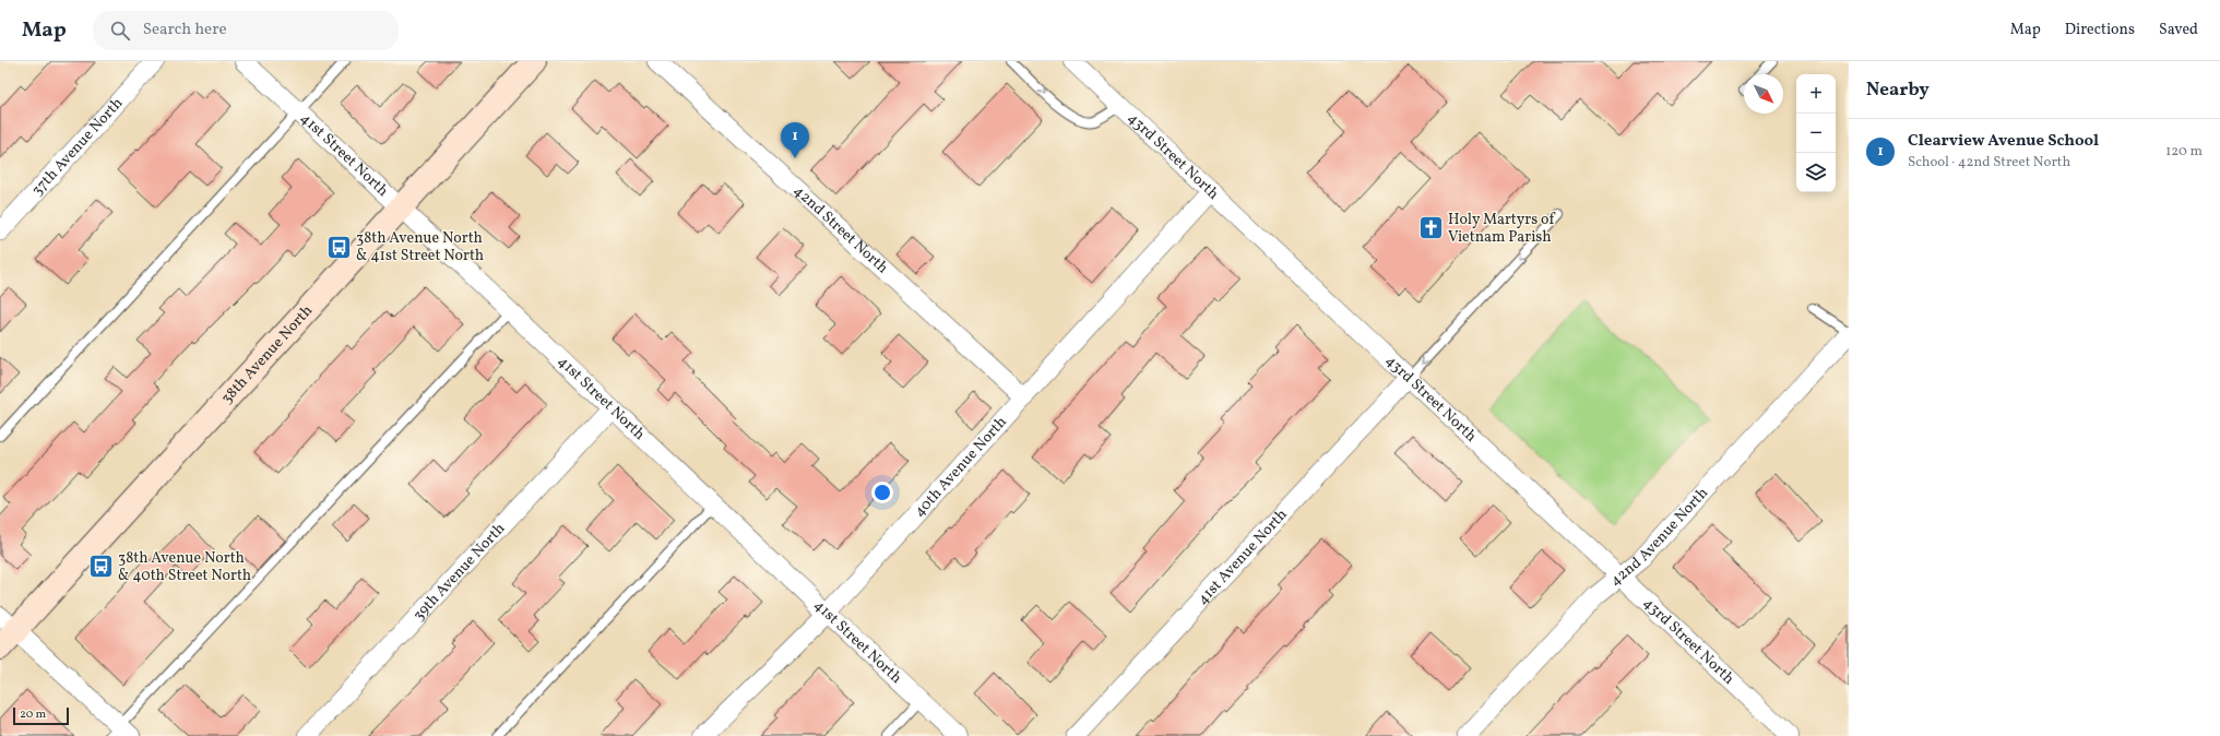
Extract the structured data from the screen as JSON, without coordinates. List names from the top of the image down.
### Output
{
  "streets": {
    "main road": ["38th Avenue North"],
    "street": [
      "37th Avenue North",
      "41st Street North",
      "43rd Street North",
      "42nd Street North",
      "40th Avenue North",
      "42nd Avenue North",
      "41st Avenue North",
      "39th Avenue North"
    ]
  },
  "crossings": [
    ["41st Street North", "38th Avenue North"],
    ["41st Street North", "40th Avenue North"],
    ["41st Street North", "39th Avenue North"],
    ["43rd Street North", "40th Avenue North"],
    ["43rd Street North", "42nd Avenue North"],
    ["43rd Street North", "41st Avenue North"],
    ["42nd Street North", "40th Avenue North"]
  ],
  "places": {
    "church": ["Holy Martyrs of Vietnam Parish"],
    "bus stop": ["38th Avenue North & 41st Street North", "38th Avenue North & 40th Street North"]
  },
  "scale_bar": "20 m",
  "north": "bottom right",
  "page": {
    "header": "Map",
    "search": "Search here",
    "nav": ["Map", "Directions", "Saved"],
    "heading": "Nearby",
    "map_buttons": ["+", "−"],
    "list": [
      {
        "mark": "1",
        "name": "Clearview Avenue School",
        "note": "School · 42nd Street North",
        "value": "120 m"
      }
    ],
    "pins": "1",
    "scale": "20 m"
  }
}
